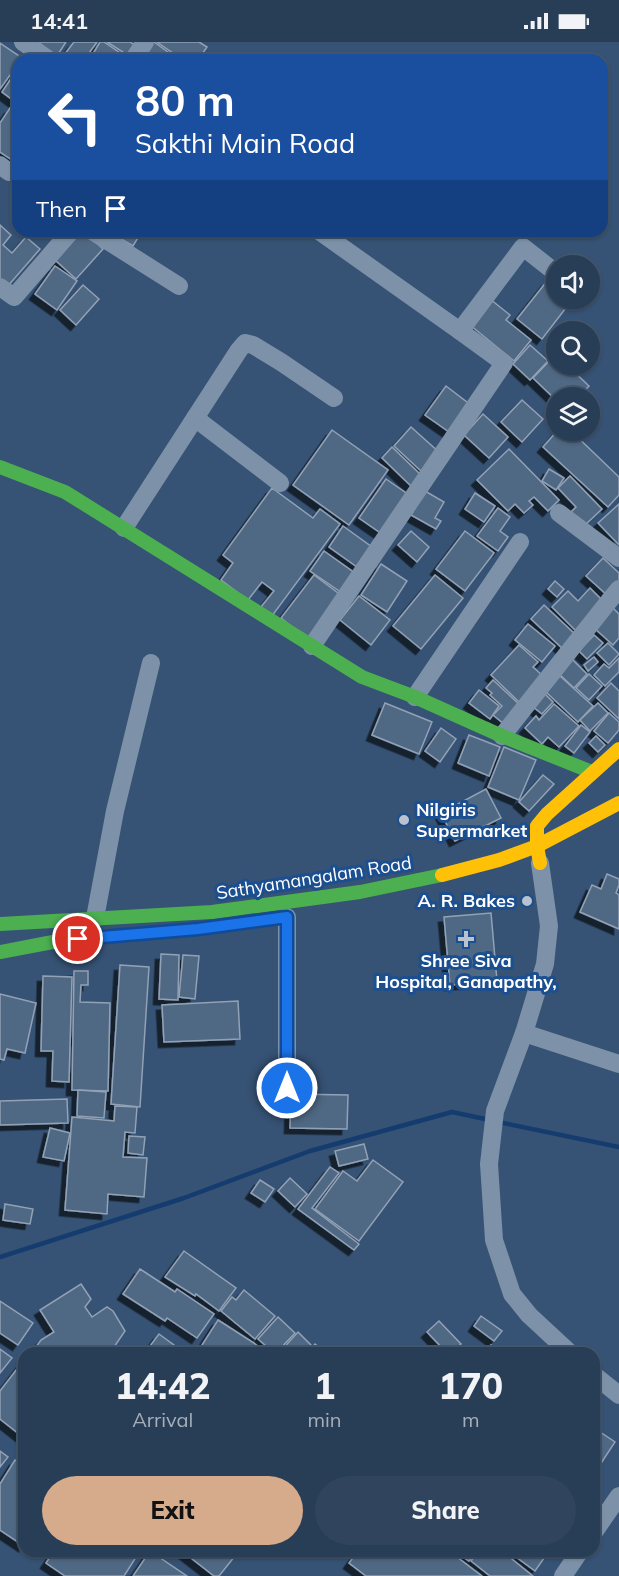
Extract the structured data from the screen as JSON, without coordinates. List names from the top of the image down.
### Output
{
  "streets": {
    "main road": ["Sathyamangalam Road"]
  },
  "places": {
    "other": ["Nilgiris Supermarket", "A. R. Bakes"],
    "health": ["Shree Siva Hospital, Ganapathy,"]
  },
  "page": {
    "status": "14:41",
    "turn": ["80 m", "Sakthi Main Road"],
    "then": "Then",
    "eta": [
      "14:42",
      "Arrival",
      "1",
      "min",
      "170",
      "m"
    ],
    "buttons": ["Exit", "Share"]
  }
}
